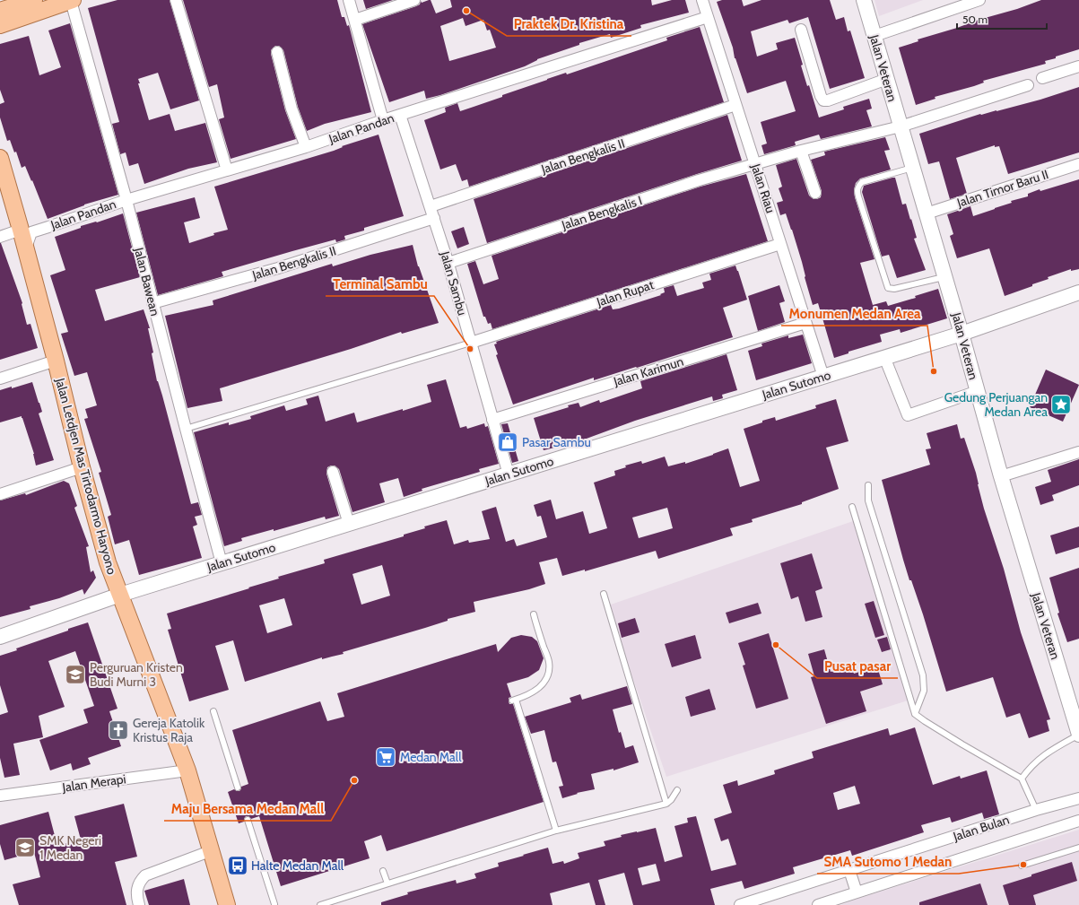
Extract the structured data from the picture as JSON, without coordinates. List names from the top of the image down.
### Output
{
  "streets": {
    "main road": ["Jalan Veteran", "Jalan Sutomo", "Jalan Letdjen Mas Tirtodarmo Haryono"],
    "street": [
      "Jalan Pandan",
      "Jalan Bengkalis II",
      "Jalan Riau",
      "Jalan Timor Baru II",
      "Jalan Bengkalis I",
      "Jalan Bawean",
      "Jalan Sambu",
      "Jalan Rupat",
      "Jalan Karimun",
      "Jalan Merapi",
      "Jalan Bulan"
    ]
  },
  "crossings": [
    ["Jalan Veteran", "Jalan Timor Baru II"],
    ["Jalan Veteran", "Jalan Bengkalis I"],
    ["Jalan Veteran", "Jalan Sutomo"],
    ["Jalan Pandan", "Jalan Riau"],
    ["Jalan Pandan", "Jalan Bawean"],
    ["Jalan Pandan", "Jalan Sambu"],
    ["Jalan Pandan", "Jalan Letdjen Mas Tirtodarmo Haryono"],
    ["Jalan Bengkalis II", "Jalan Riau"],
    ["Jalan Bengkalis II", "Jalan Bawean"],
    ["Jalan Bengkalis II", "Jalan Sambu"],
    ["Jalan Riau", "Jalan Bengkalis I"],
    ["Jalan Riau", "Jalan Rupat"],
    ["Jalan Riau", "Jalan Karimun"],
    ["Jalan Riau", "Jalan Sutomo"],
    ["Jalan Bengkalis I", "Jalan Sambu"],
    ["Jalan Bawean", "Jalan Sutomo"],
    ["Jalan Sambu", "Jalan Rupat"],
    ["Jalan Sambu", "Jalan Karimun"],
    ["Jalan Sambu", "Jalan Sutomo"],
    ["Jalan Sutomo", "Jalan Letdjen Mas Tirtodarmo Haryono"],
    ["Jalan Letdjen Mas Tirtodarmo Haryono", "Jalan Merapi"]
  ],
  "places": {
    "other": [
      "Praktek Dr. Kristina",
      "Terminal Sambu",
      "Monumen Medan Area",
      "Pusat pasar",
      "Maju Bersama Medan Mall",
      "SMA Sutomo 1 Medan"
    ],
    "place": ["Gedung Perjuangan Medan Area"],
    "shop": ["Pasar Sambu"],
    "school or university": ["Perguruan Kristen Budi Murni 3", "SMK Negeri 1 Medan"],
    "church": ["Gereja Katolik Kristus Raja"],
    "supermarket": ["Medan Mall"],
    "bus stop": ["Halte Medan Mall"]
  },
  "scale_bar": "50 m"
}
